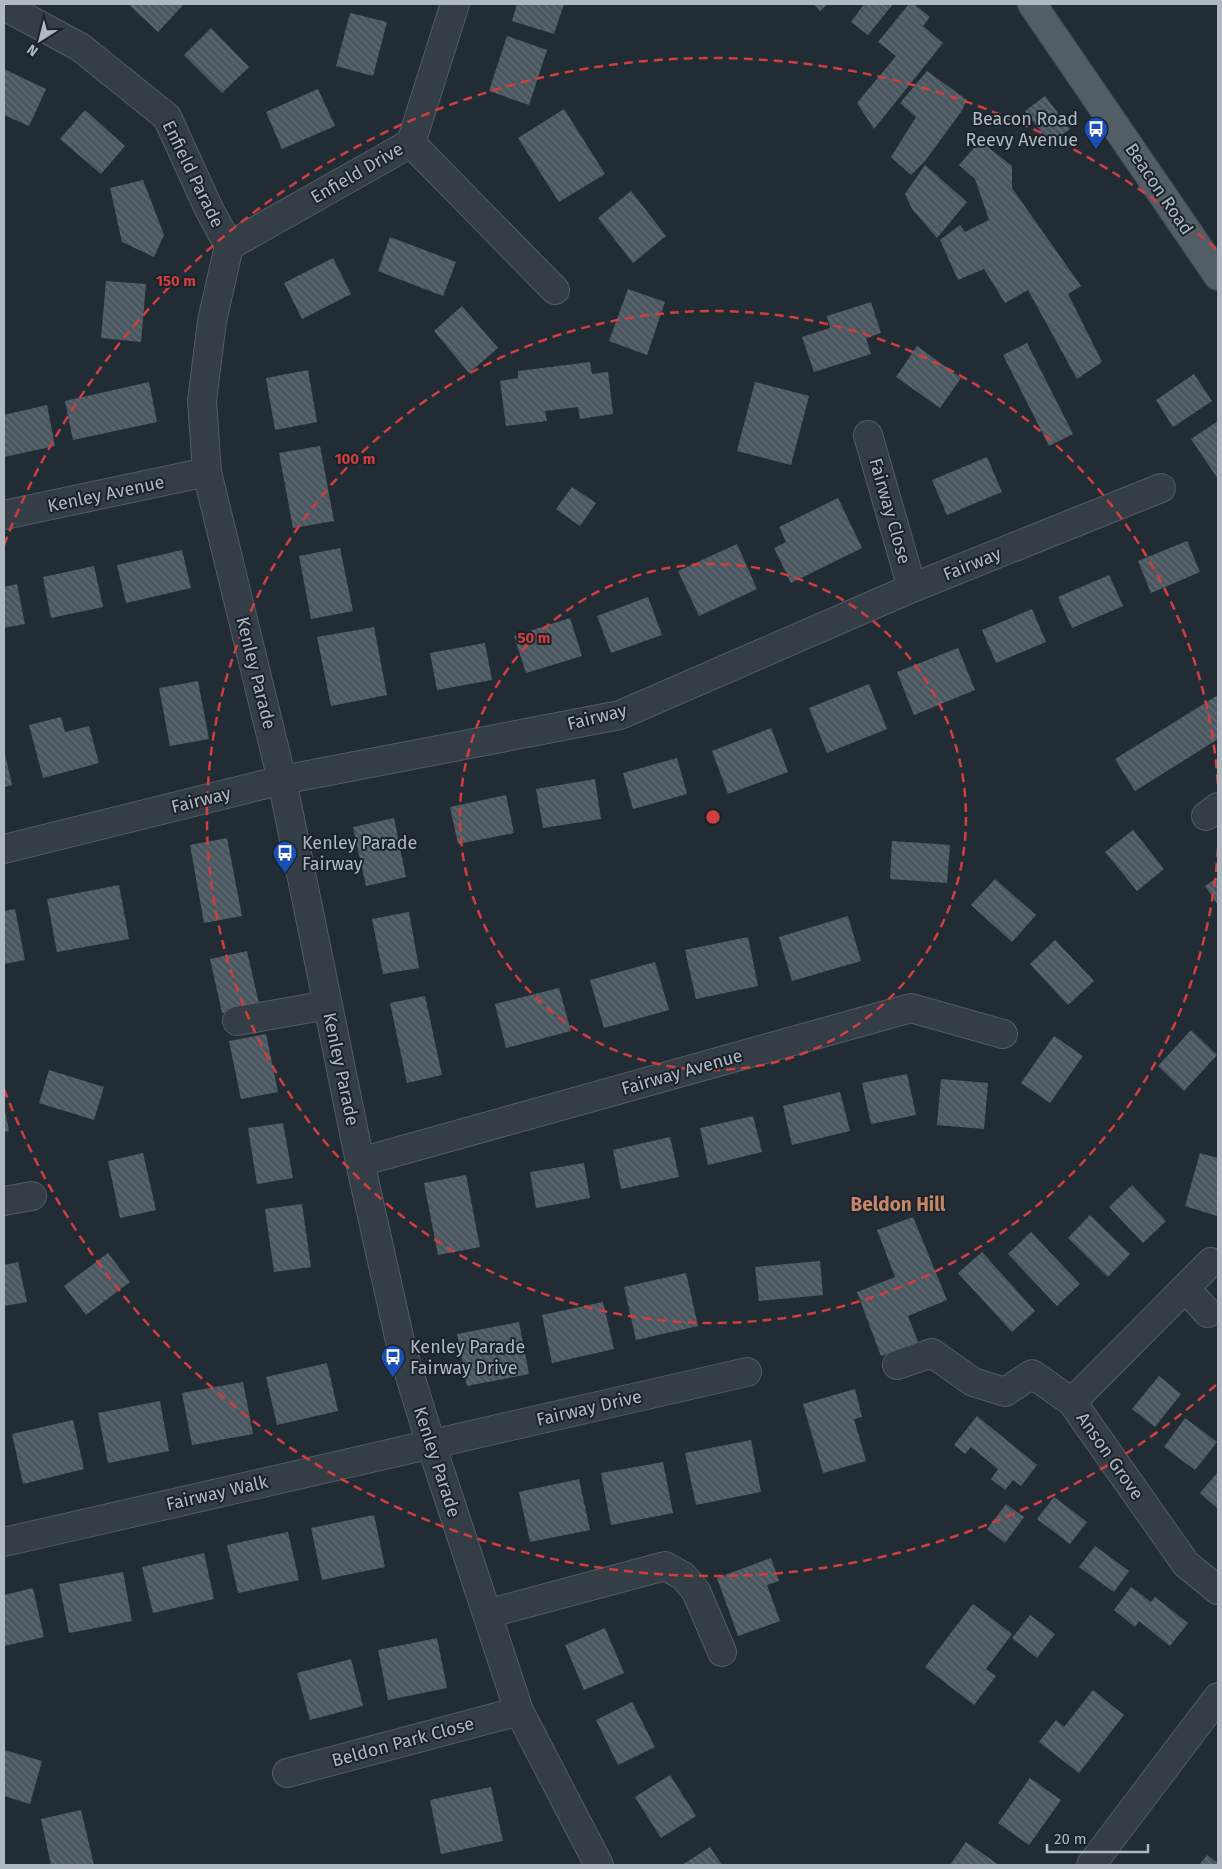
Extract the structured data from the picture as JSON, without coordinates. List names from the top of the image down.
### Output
{
  "streets": {
    "main road": ["Beacon Road"],
    "street": [
      "Enfield Drive",
      "Enfield Parade",
      "Kenley Avenue",
      "Fairway Close",
      "Fairway",
      "Kenley Parade",
      "Fairway Avenue",
      "Fairway Drive",
      "Anson Grove",
      "Fairway Walk",
      "Beldon Park Close"
    ]
  },
  "crossings": [
    ["Enfield Drive", "Enfield Parade"],
    ["Enfield Drive", "Kenley Parade"],
    ["Enfield Parade", "Kenley Parade"],
    ["Kenley Avenue", "Kenley Parade"],
    ["Fairway Close", "Fairway"],
    ["Fairway", "Kenley Parade"],
    ["Kenley Parade", "Fairway Avenue"],
    ["Kenley Parade", "Fairway Drive"],
    ["Kenley Parade", "Fairway Walk"],
    ["Kenley Parade", "Beldon Park Close"],
    ["Fairway Drive", "Fairway Walk"]
  ],
  "districts": ["Beldon Hill"],
  "places": {
    "bus stop": ["Beacon Road Reevy Avenue", "Kenley Parade Fairway", "Kenley Parade Fairway Drive"]
  },
  "scale_bar": "20 m",
  "north": "bottom left",
  "rings": ["150 m", "100 m", "50 m"]
}
